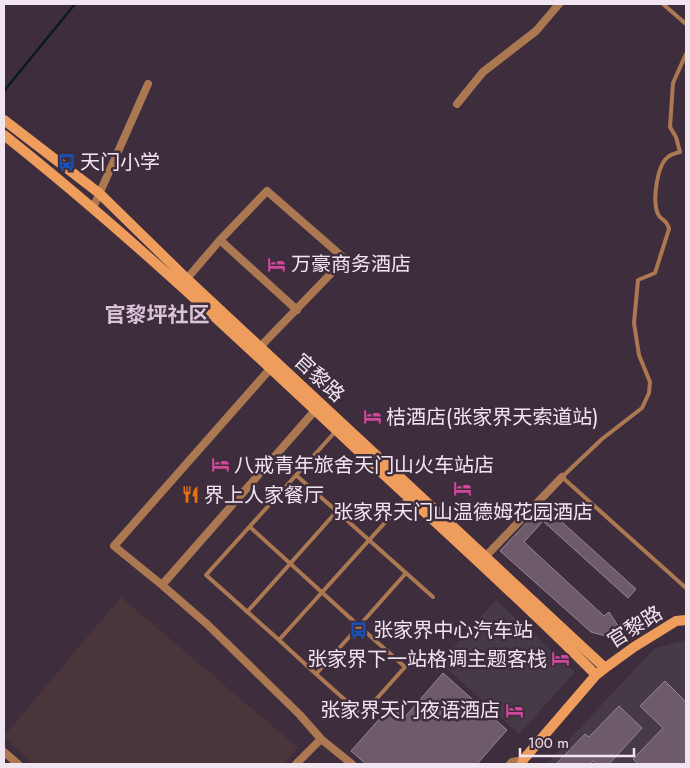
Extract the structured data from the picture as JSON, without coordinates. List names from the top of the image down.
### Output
{
  "streets": {
    "main road": ["官黎路"]
  },
  "districts": ["官黎坪社区"],
  "places": {
    "bus stop": ["天门小学", "张家界中心汽车站"],
    "hotel": [
      "万豪商务酒店",
      "桔酒店(张家界天索道站)",
      "八戒青年旅舍天门山火车站店",
      "张家界天门山温德姆花园酒店",
      "张家界下一站格调主题客栈",
      "张家界天门夜语酒店"
    ],
    "restaurant": ["界上人家餐厅"]
  },
  "scale_bar": "100 m"
}
